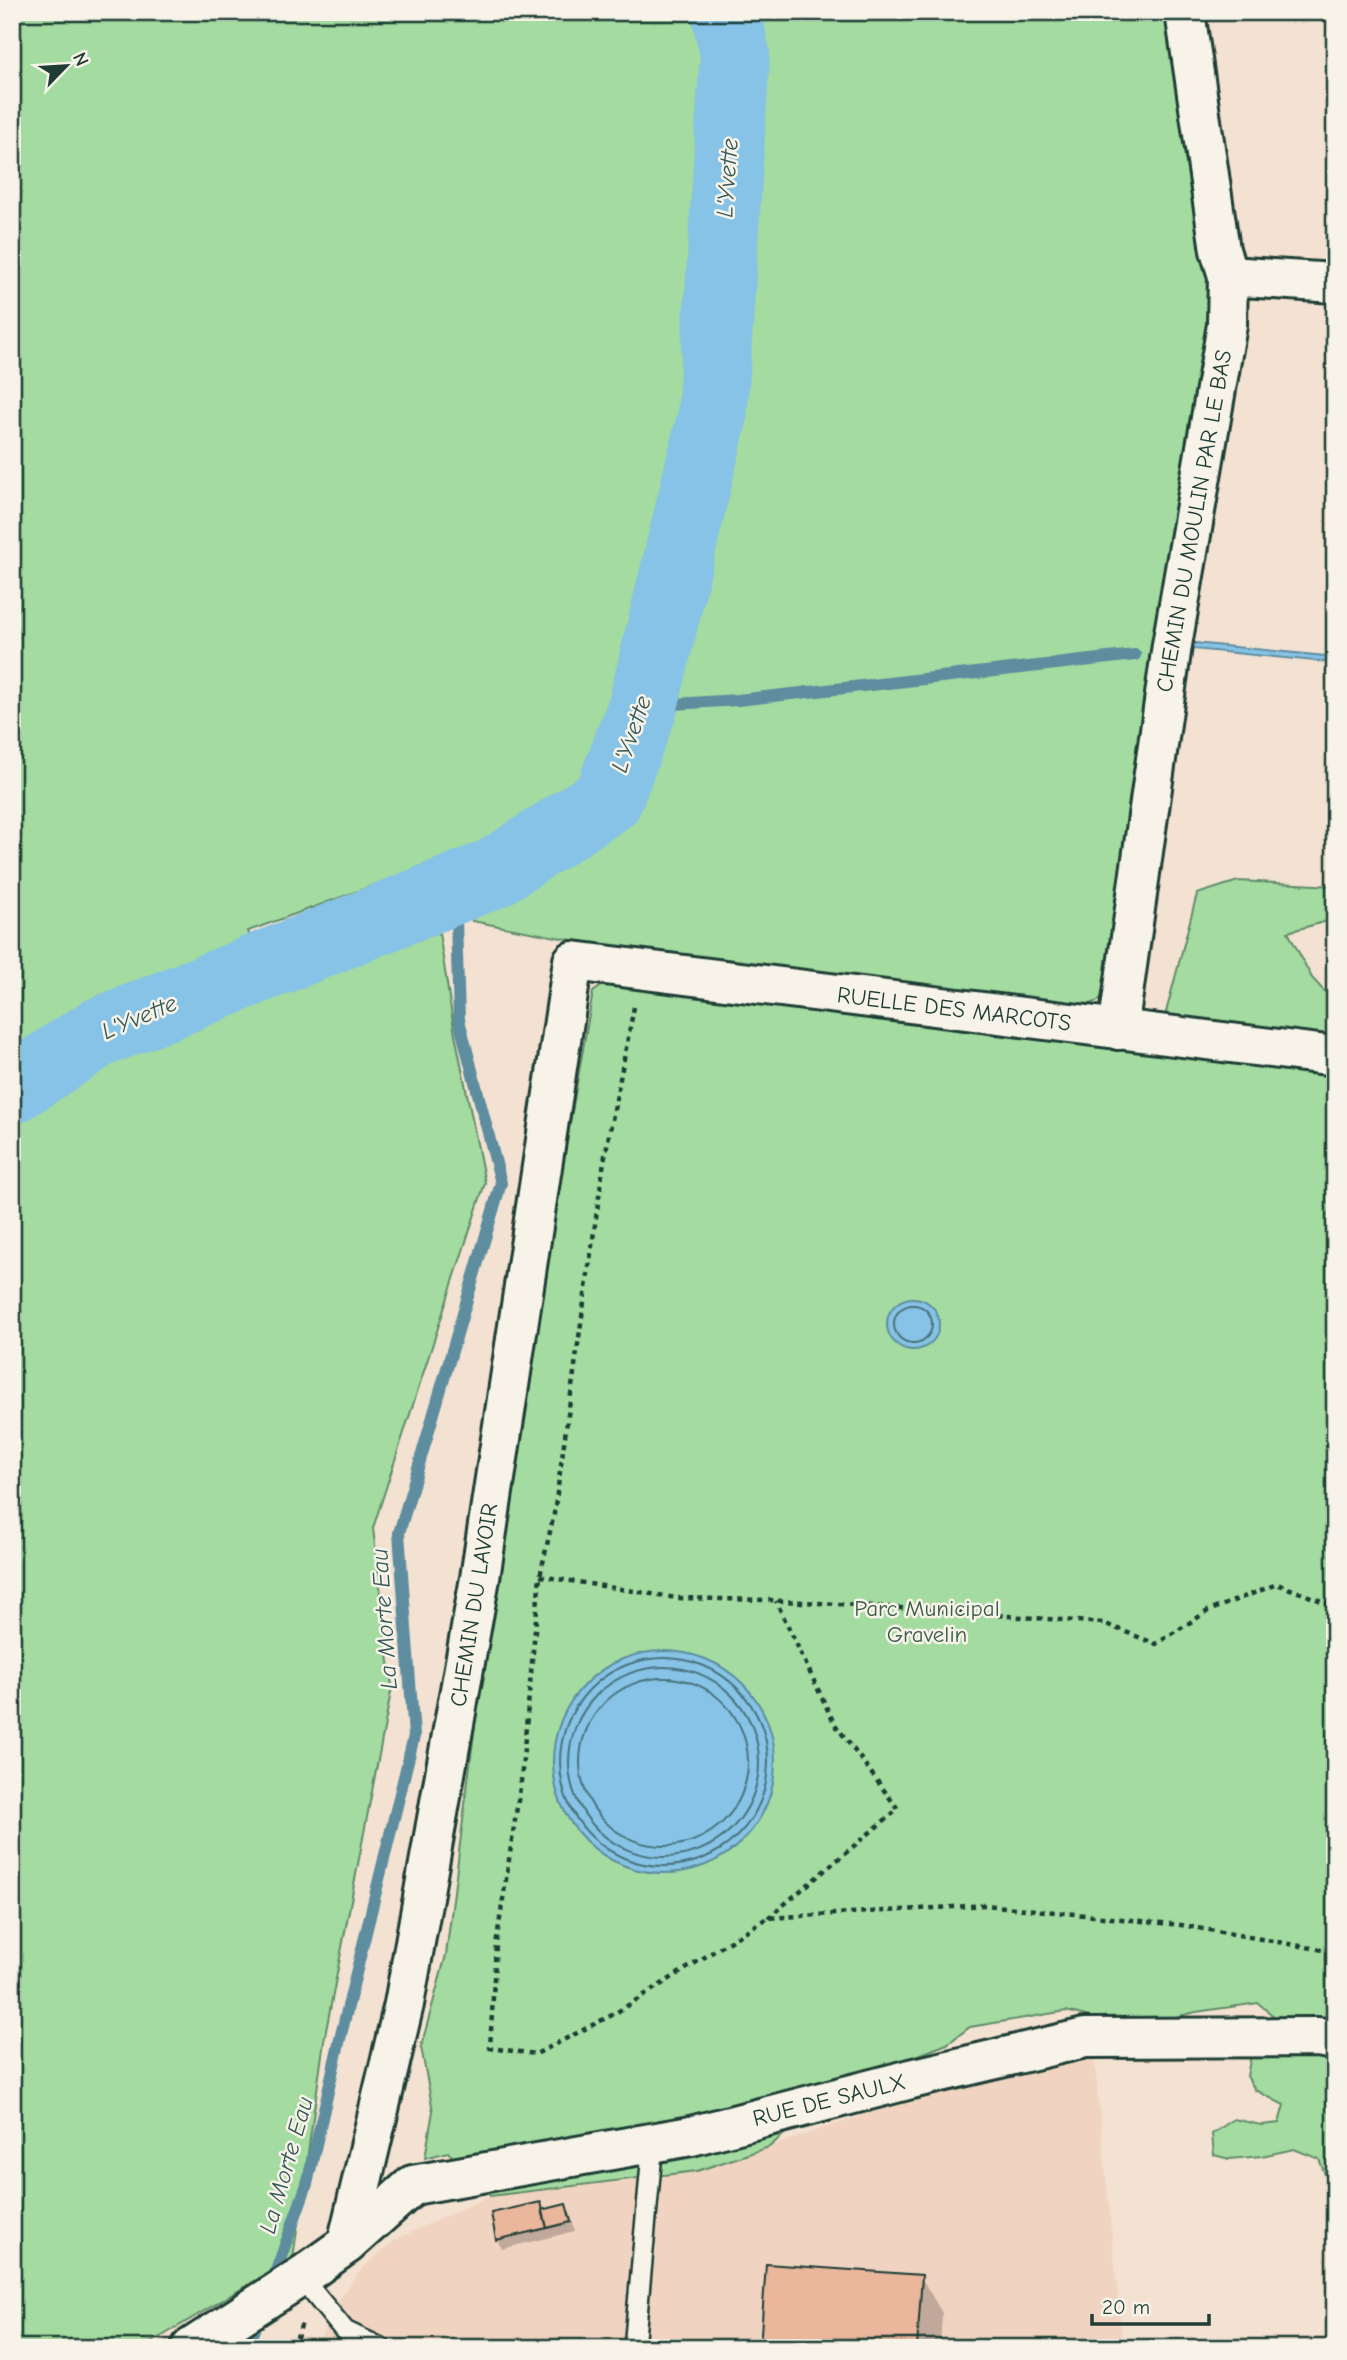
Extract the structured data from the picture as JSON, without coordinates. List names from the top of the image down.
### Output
{
  "streets": {
    "street": [
      "CHEMIN DU MOULIN PAR LE BAS",
      "RUELLE DES MARCOTS",
      "CHEMIN DU LAVOIR",
      "RUE DE SAULX"
    ]
  },
  "crossings": [
    ["CHEMIN DU MOULIN PAR LE BAS", "RUELLE DES MARCOTS"],
    ["RUELLE DES MARCOTS", "CHEMIN DU LAVOIR"],
    ["CHEMIN DU LAVOIR", "RUE DE SAULX"]
  ],
  "water": ["L'Yvette", "La Morte Eau"],
  "parks": ["Parc Municipal Gravelin"],
  "scale_bar": "20 m",
  "north": "top right"
}
